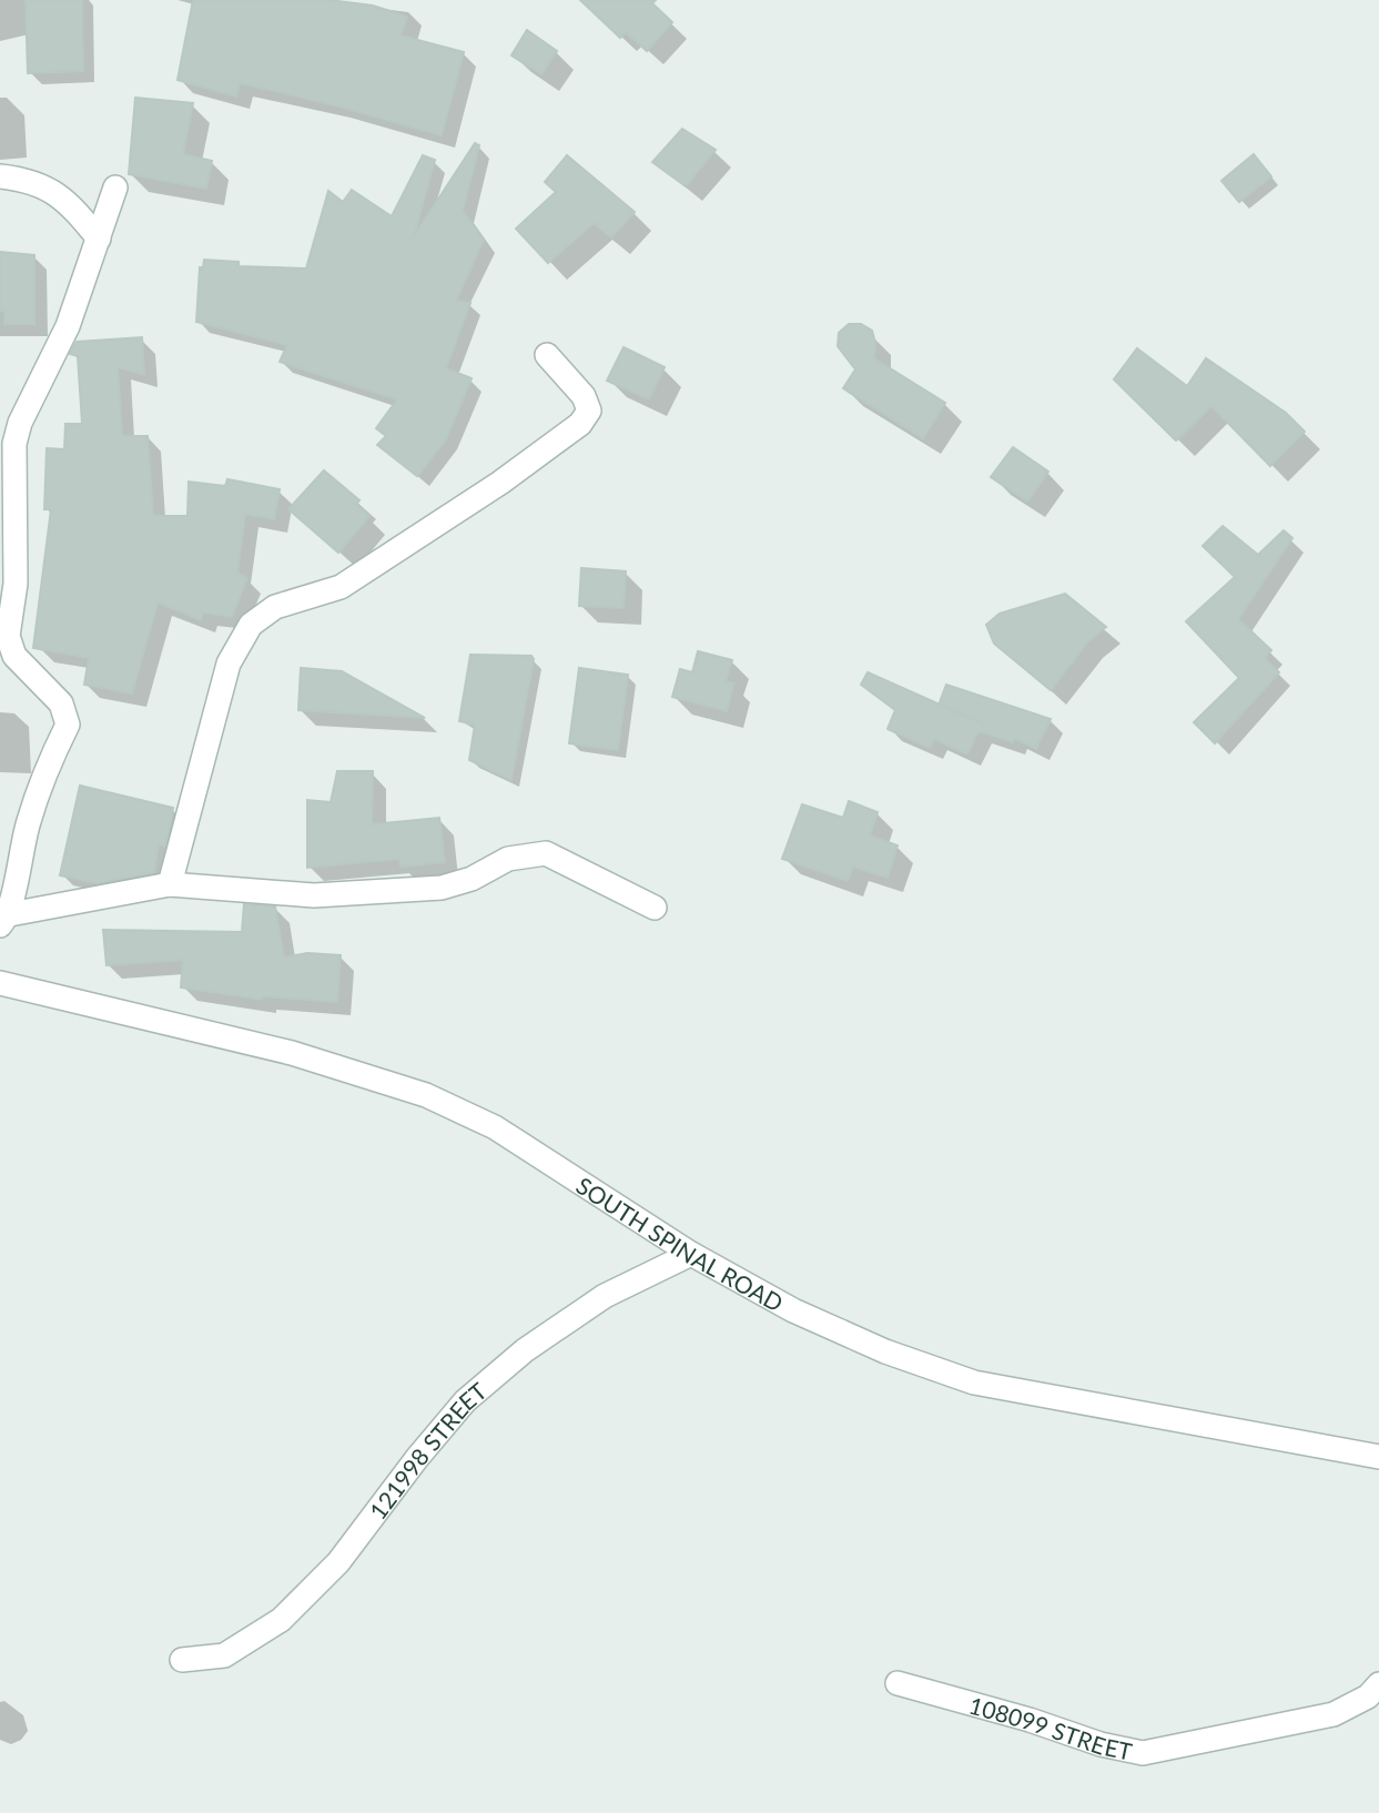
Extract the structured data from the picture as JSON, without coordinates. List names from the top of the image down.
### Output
{
  "streets": {
    "street": ["SOUTH SPINAL ROAD", "121998 STREET", "108099 STREET"]
  },
  "crossings": [
    ["SOUTH SPINAL ROAD", "121998 STREET"]
  ]
}
